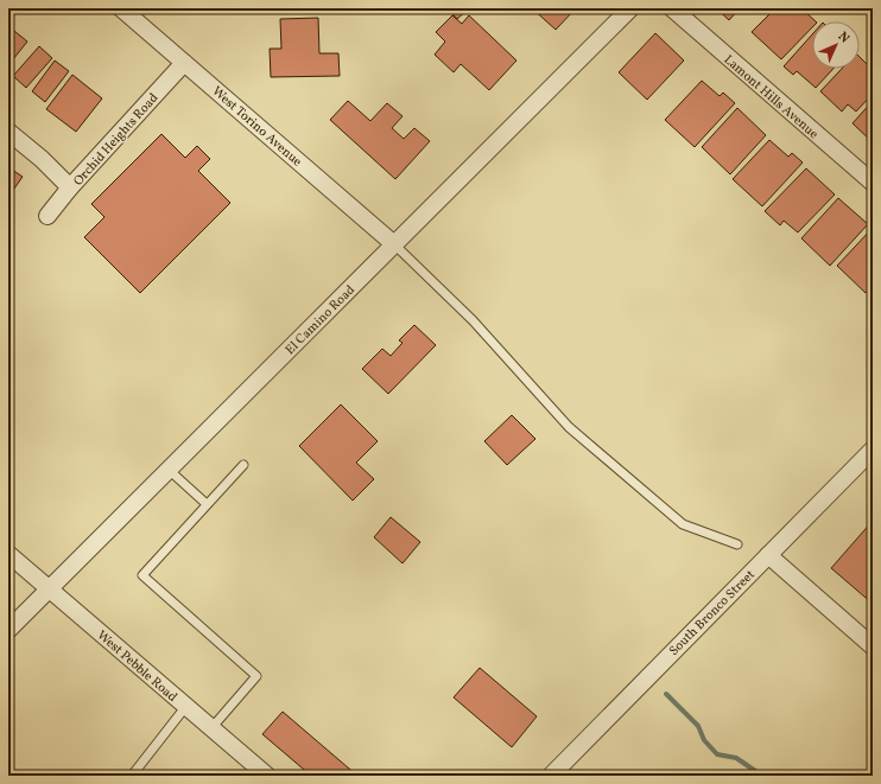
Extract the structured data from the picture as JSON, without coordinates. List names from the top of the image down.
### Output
{
  "streets": {
    "street": [
      "Lamont Hills Avenue",
      "West Torino Avenue",
      "Orchid Heights Road",
      "El Camino Road",
      "South Bronco Street",
      "West Pebble Road"
    ]
  },
  "crossings": [
    ["West Torino Avenue", "Orchid Heights Road"],
    ["West Torino Avenue", "El Camino Road"],
    ["El Camino Road", "West Pebble Road"]
  ],
  "north": "top right"
}
